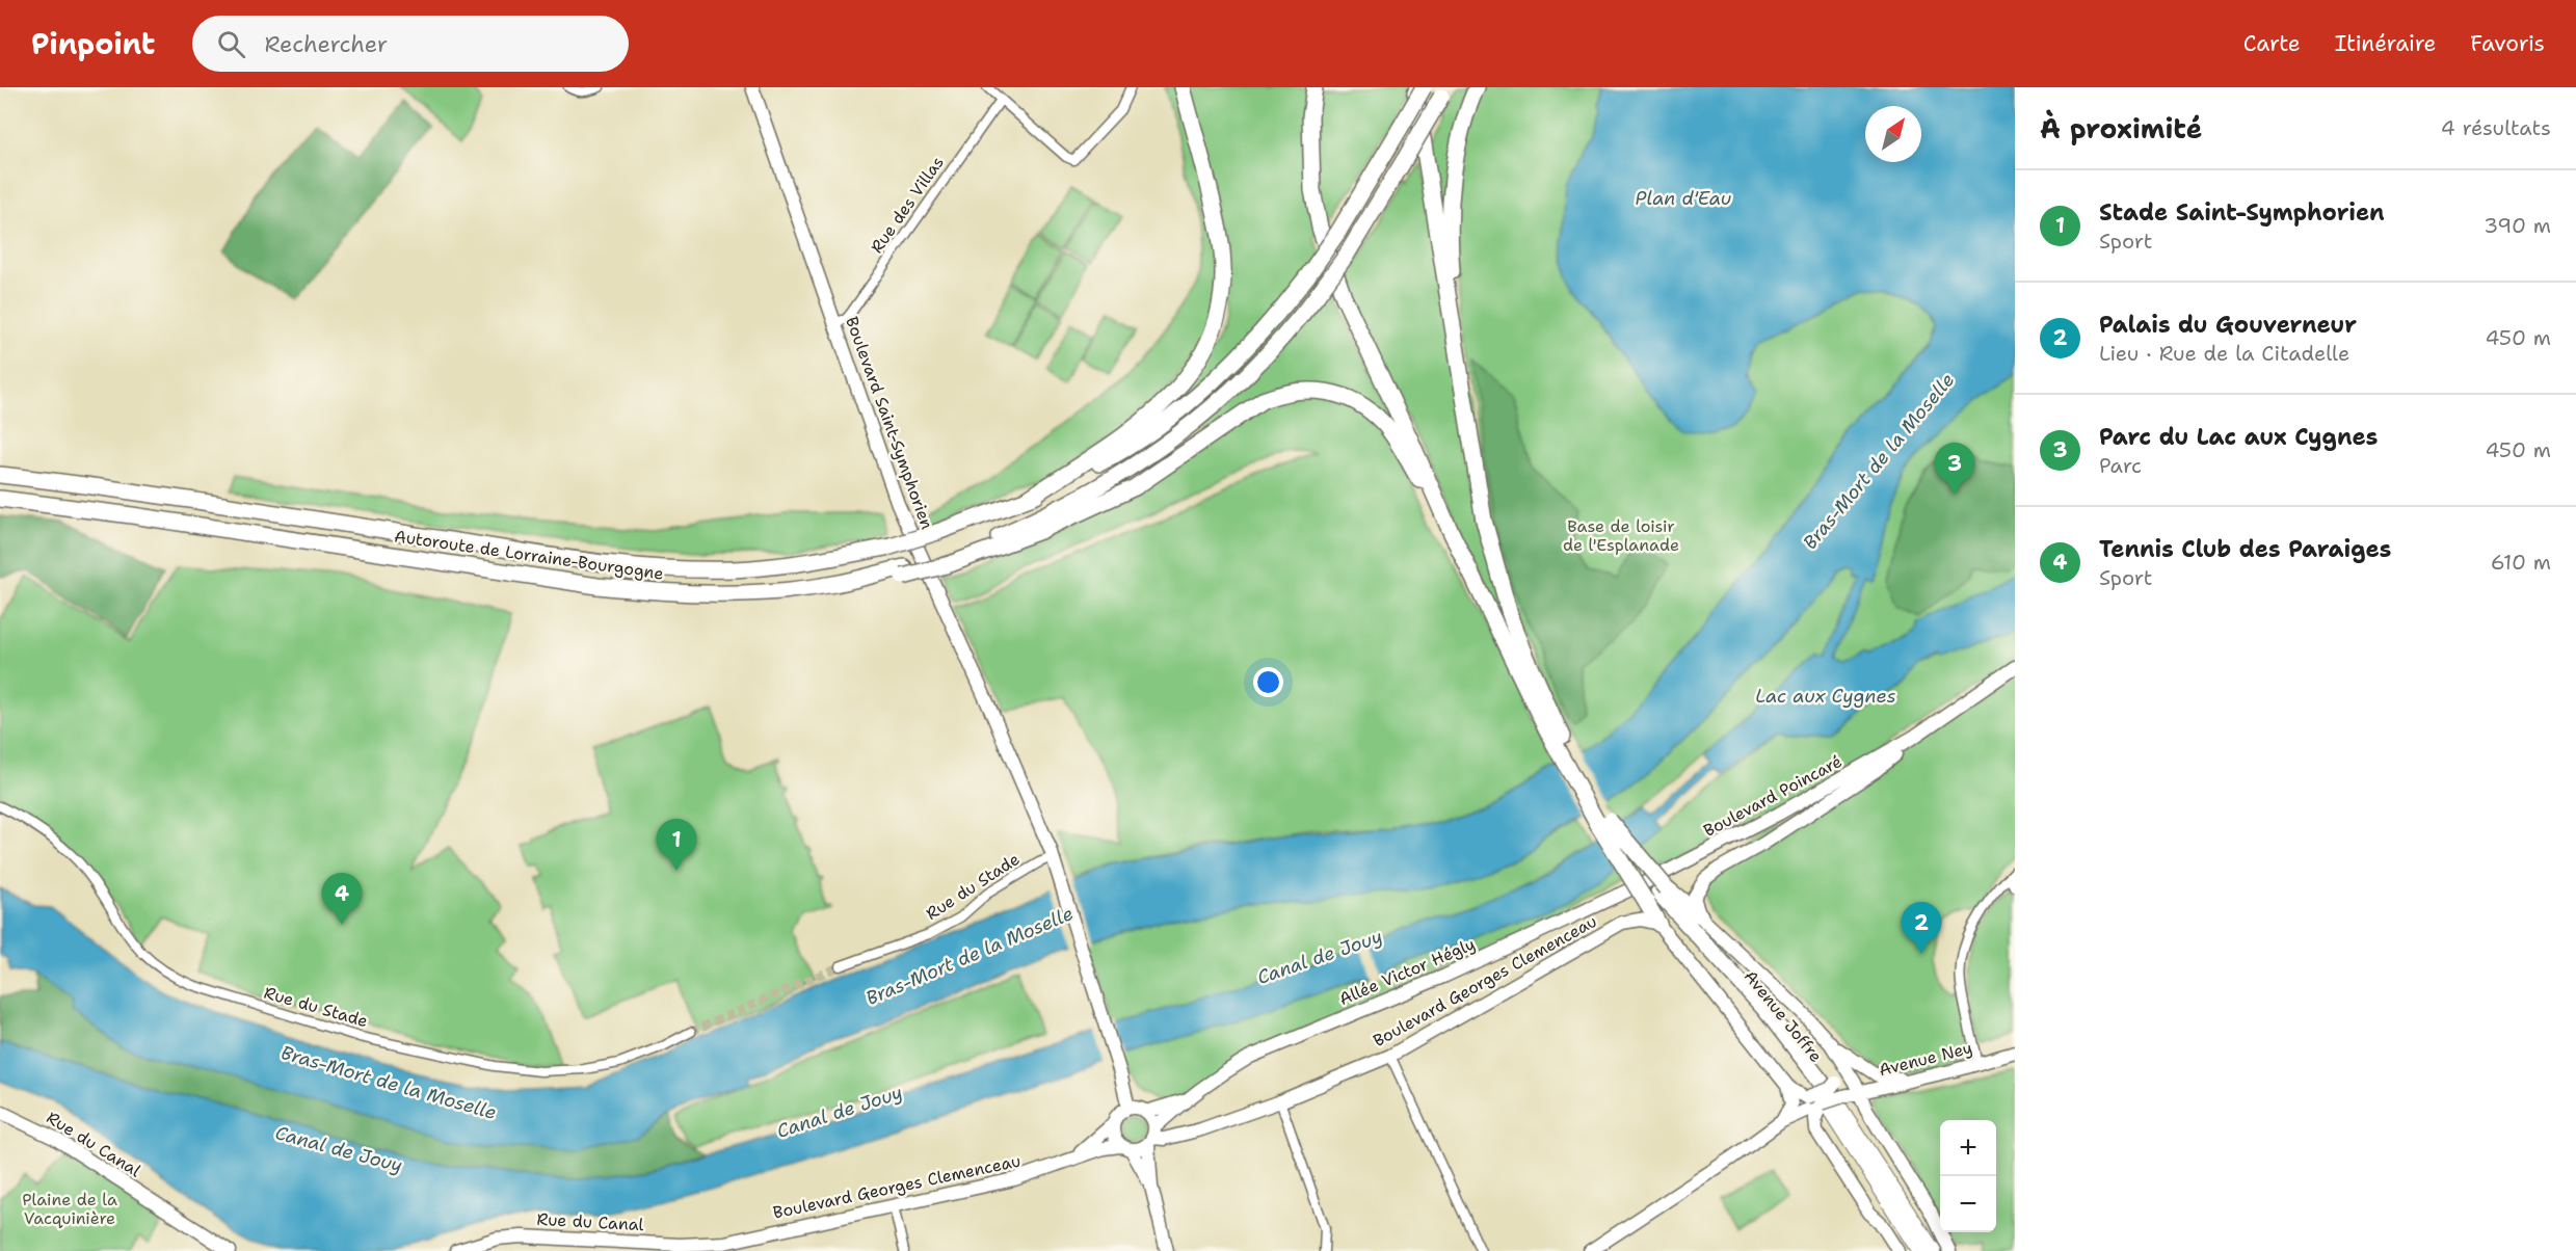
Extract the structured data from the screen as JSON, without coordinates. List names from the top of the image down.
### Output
{
  "streets": {
    "highway": ["Autoroute de Lorraine-Bourgogne", "Avenue Joffre"],
    "street": [
      "Rue des Villas",
      "Boulevard Saint-Symphorien",
      "Boulevard Poincaré",
      "Rue du Stade",
      "Allée Victor Hégly",
      "Boulevard Georges Clemenceau",
      "Avenue Ney",
      "Rue du Canal"
    ]
  },
  "crossings": [
    ["Rue des Villas", "Boulevard Saint-Symphorien"],
    ["Boulevard Saint-Symphorien", "Rue du Stade"],
    ["Boulevard Saint-Symphorien", "Allée Victor Hégly"],
    ["Boulevard Saint-Symphorien", "Boulevard Georges Clemenceau"],
    ["Boulevard Poincaré", "Allée Victor Hégly"],
    ["Boulevard Poincaré", "Avenue Joffre"],
    ["Allée Victor Hégly", "Boulevard Georges Clemenceau"],
    ["Allée Victor Hégly", "Avenue Joffre"],
    ["Boulevard Georges Clemenceau", "Avenue Joffre"],
    ["Boulevard Georges Clemenceau", "Rue du Canal"],
    ["Avenue Joffre", "Avenue Ney"]
  ],
  "water": [
    "Plan d'Eau",
    "Bras-Mort de la Moselle",
    "Lac aux Cygnes",
    "Canal de Jouy"
  ],
  "parks": ["Base de loisir de l'Esplanade", "Plaine de la Vacquinière"],
  "north": "top right",
  "page": {
    "header": "Pinpoint",
    "search": "Rechercher",
    "nav": ["Carte", "Itinéraire", "Favoris"],
    "heading": ["À proximité", "4 résultats"],
    "list": [
      {
        "mark": "1",
        "name": "Stade Saint-Symphorien",
        "note": "Sport",
        "value": "390 m"
      },
      {
        "mark": "2",
        "name": "Palais du Gouverneur",
        "note": "Lieu · Rue de la Citadelle",
        "value": "450 m"
      },
      {
        "mark": "3",
        "name": "Parc du Lac aux Cygnes",
        "note": "Parc",
        "value": "450 m"
      },
      {
        "mark": "4",
        "name": "Tennis Club des Paraiges",
        "note": "Sport",
        "value": "610 m"
      }
    ],
    "pins": [
      "3",
      "1",
      "4",
      "2"
    ],
    "map_buttons": ["+", "−"]
  }
}
